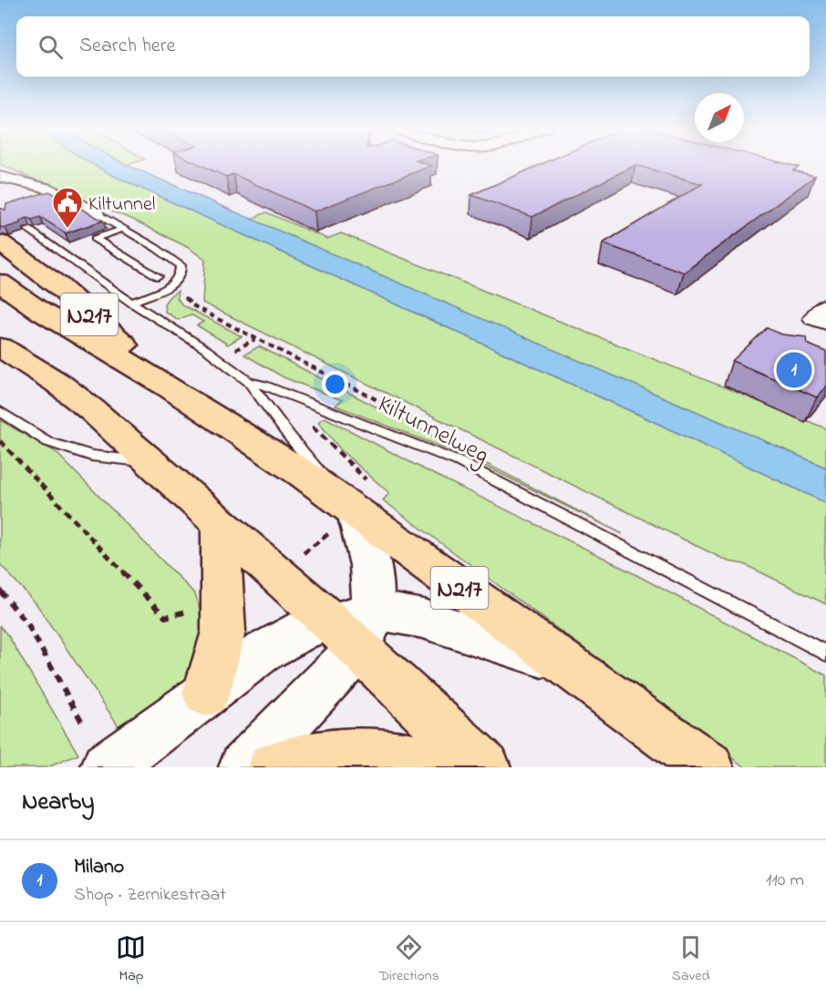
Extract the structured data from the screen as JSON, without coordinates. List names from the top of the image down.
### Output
{
  "streets": {
    "main road": ["N217", "Kiltunnelweg"]
  },
  "places": {
    "public building": ["Kiltunnel"]
  },
  "north": "top right",
  "page": {
    "search": "Search here",
    "pins": "1",
    "heading": "Nearby",
    "list": [
      {
        "mark": "1",
        "name": "Milano",
        "note": "Shop · Zernikestraat",
        "value": "110 m"
      }
    ],
    "nav": ["Map", "Directions", "Saved"]
  }
}
